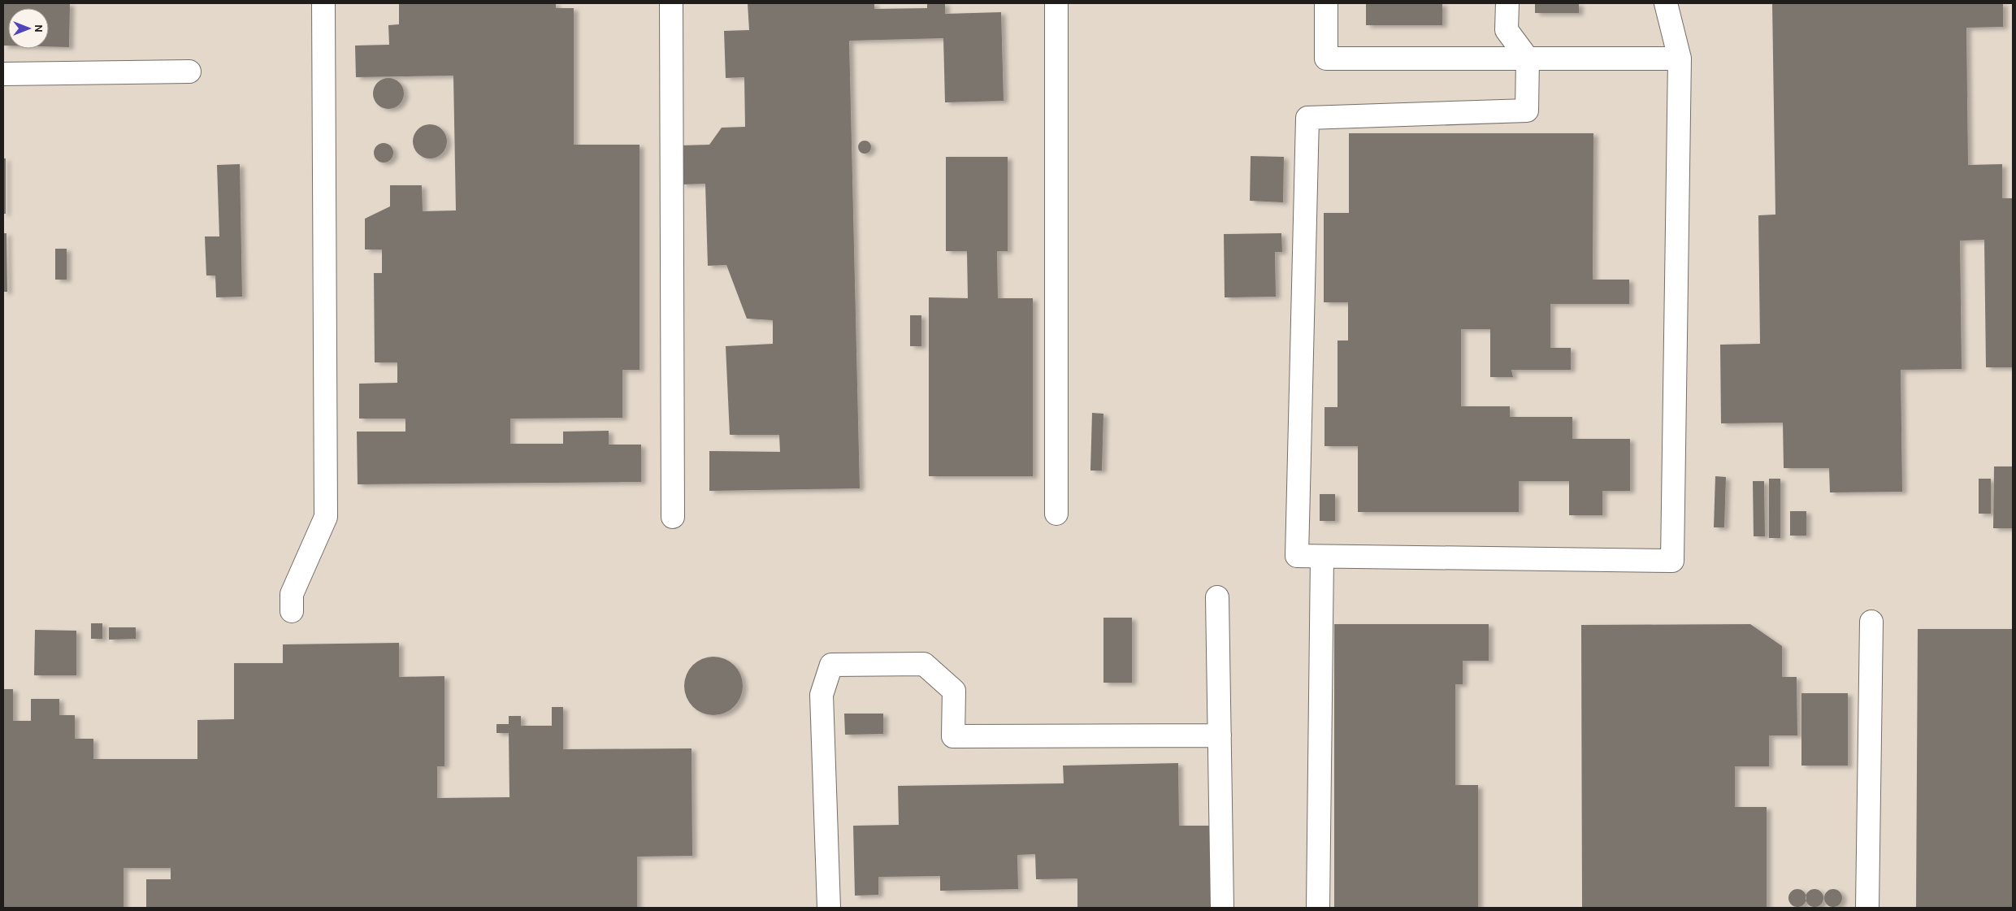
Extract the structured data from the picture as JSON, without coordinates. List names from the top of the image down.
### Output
{
  "north": "right"
}
